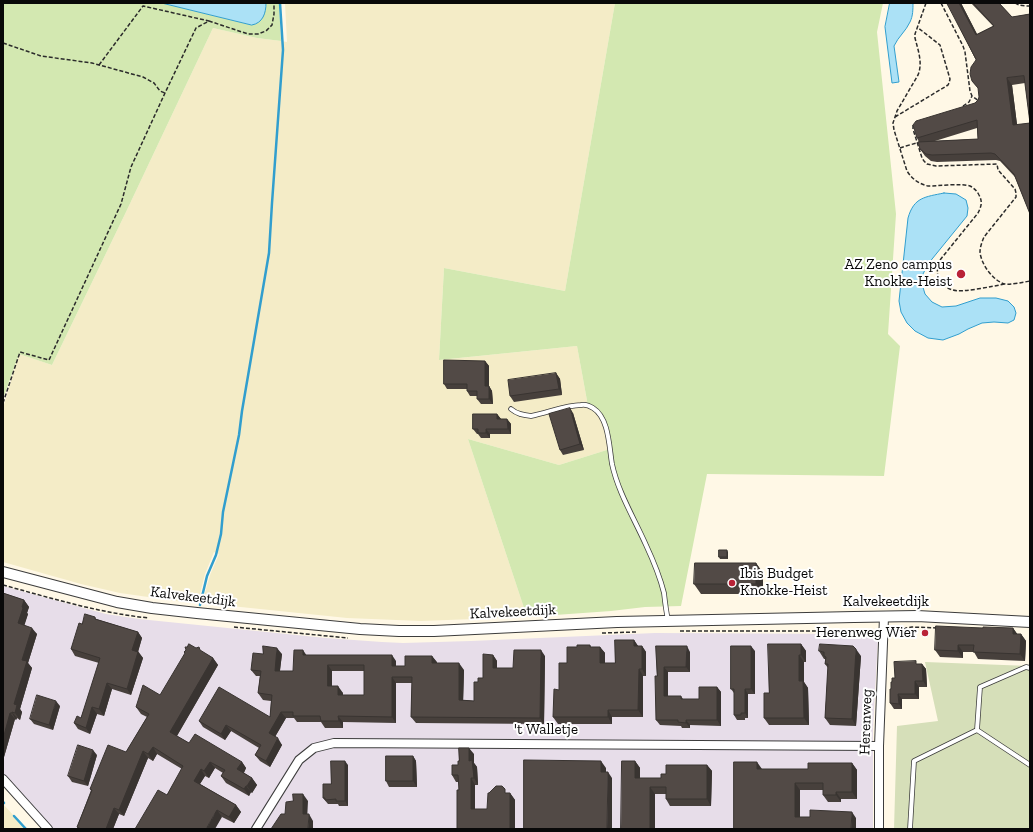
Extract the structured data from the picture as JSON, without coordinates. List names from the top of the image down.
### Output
{
  "streets": {
    "street": ["Kalvekeetdijk", "Herenweg", "'t Walletje"]
  },
  "crossings": [
    ["Kalvekeetdijk", "Herenweg"],
    ["Herenweg", "'t Walletje"]
  ],
  "places": ["AZ Zeno campus Knokke-Heist", "Ibis Budget Knokke-Heist", "Herenweg Wier"]
}
